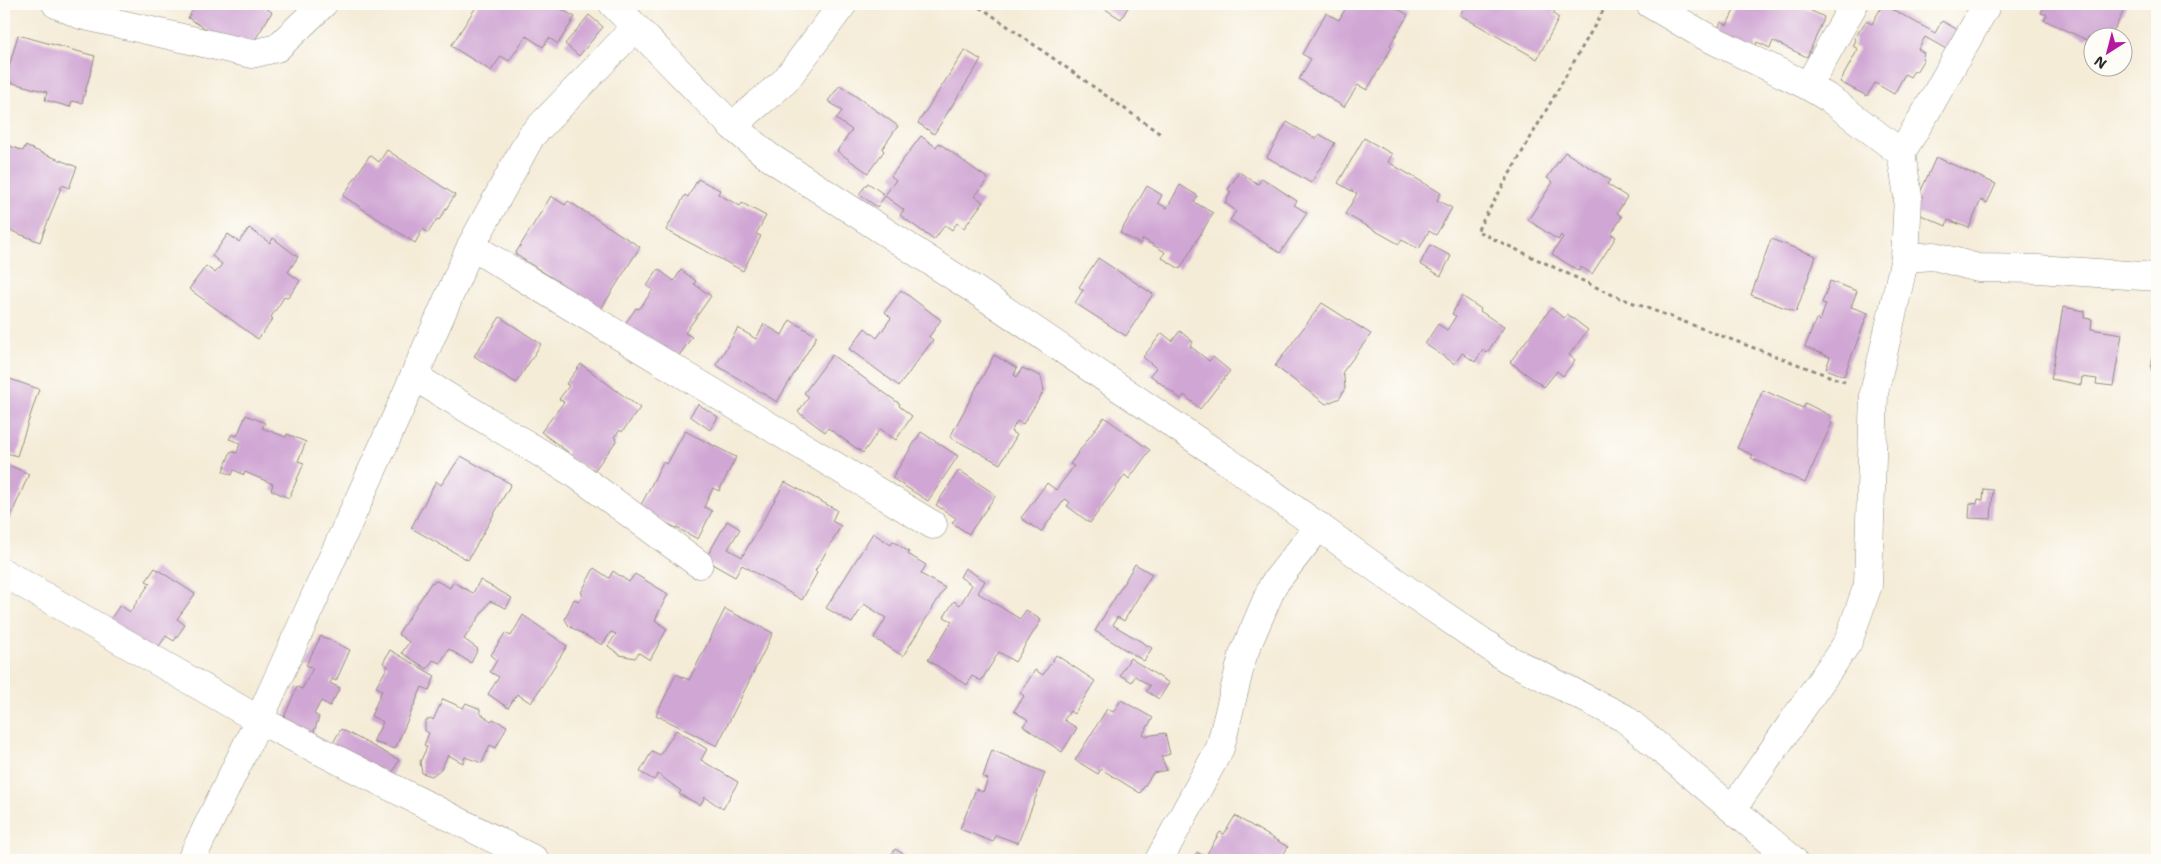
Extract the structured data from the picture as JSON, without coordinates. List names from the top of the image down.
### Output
{
  "north": "bottom left"
}
